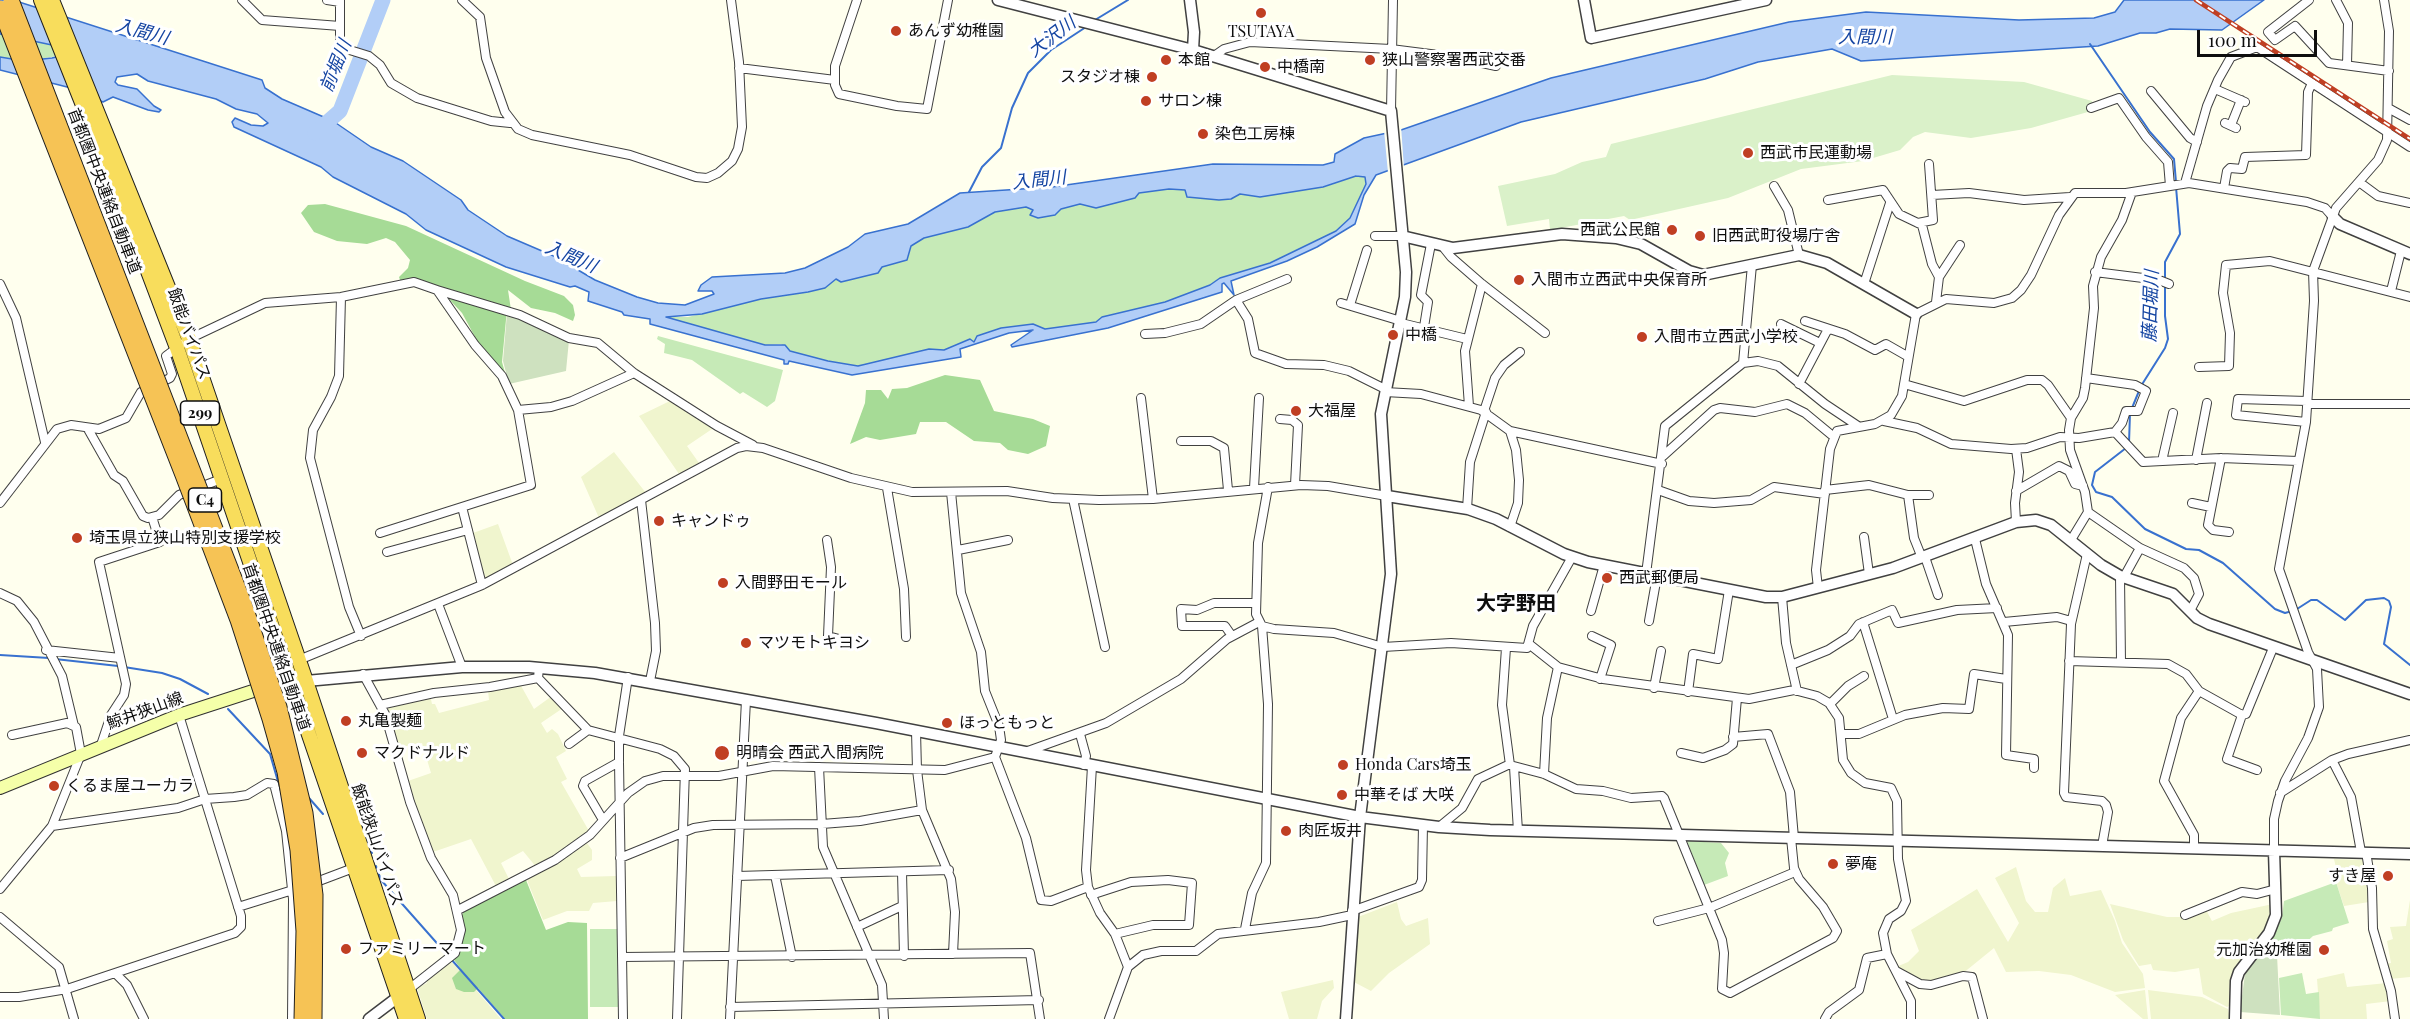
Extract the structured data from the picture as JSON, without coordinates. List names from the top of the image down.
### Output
{
  "streets": {
    "highway": [
      "首都圏中央連絡自動車道",
      "飯能バイパス",
      "299",
      "C4",
      "飯能狭山バイパス"
    ],
    "main road": ["鯨井狭山線"]
  },
  "crossings": [
    ["飯能バイパス", "鯨井狭山線"],
    ["飯能バイパス", "飯能狭山バイパス"],
    ["鯨井狭山線", "飯能狭山バイパス"]
  ],
  "districts": ["大字野田"],
  "water": [
    "入間川",
    "大沢川",
    "前堀川",
    "藤田堀川"
  ],
  "places": [
    "TSUTAYA",
    "あんず幼稚園",
    "本館",
    "狭山警察署西武交番",
    "中橋南",
    "スタジオ棟",
    "サロン棟",
    "染色工房棟",
    "西武市民運動場",
    "西武公民館",
    "旧西武町役場庁舎",
    "入間市立西武中央保育所",
    "中橋",
    "入間市立西武小学校",
    "大福屋",
    "キャンドゥ",
    "埼玉県立狭山特別支援学校",
    "西武郵便局",
    "入間野田モール",
    "マツモトキヨシ",
    "丸亀製麺",
    "ほっともっと",
    "マクドナルド",
    "明晴会 西武入間病院",
    "Honda Cars埼玉",
    "くるま屋ユーカラ",
    "中華そば 大咲",
    "肉匠坂井",
    "夢庵",
    "すき屋",
    "ファミリーマート",
    "元加治幼稚園"
  ],
  "scale_bar": "100 m"
}
